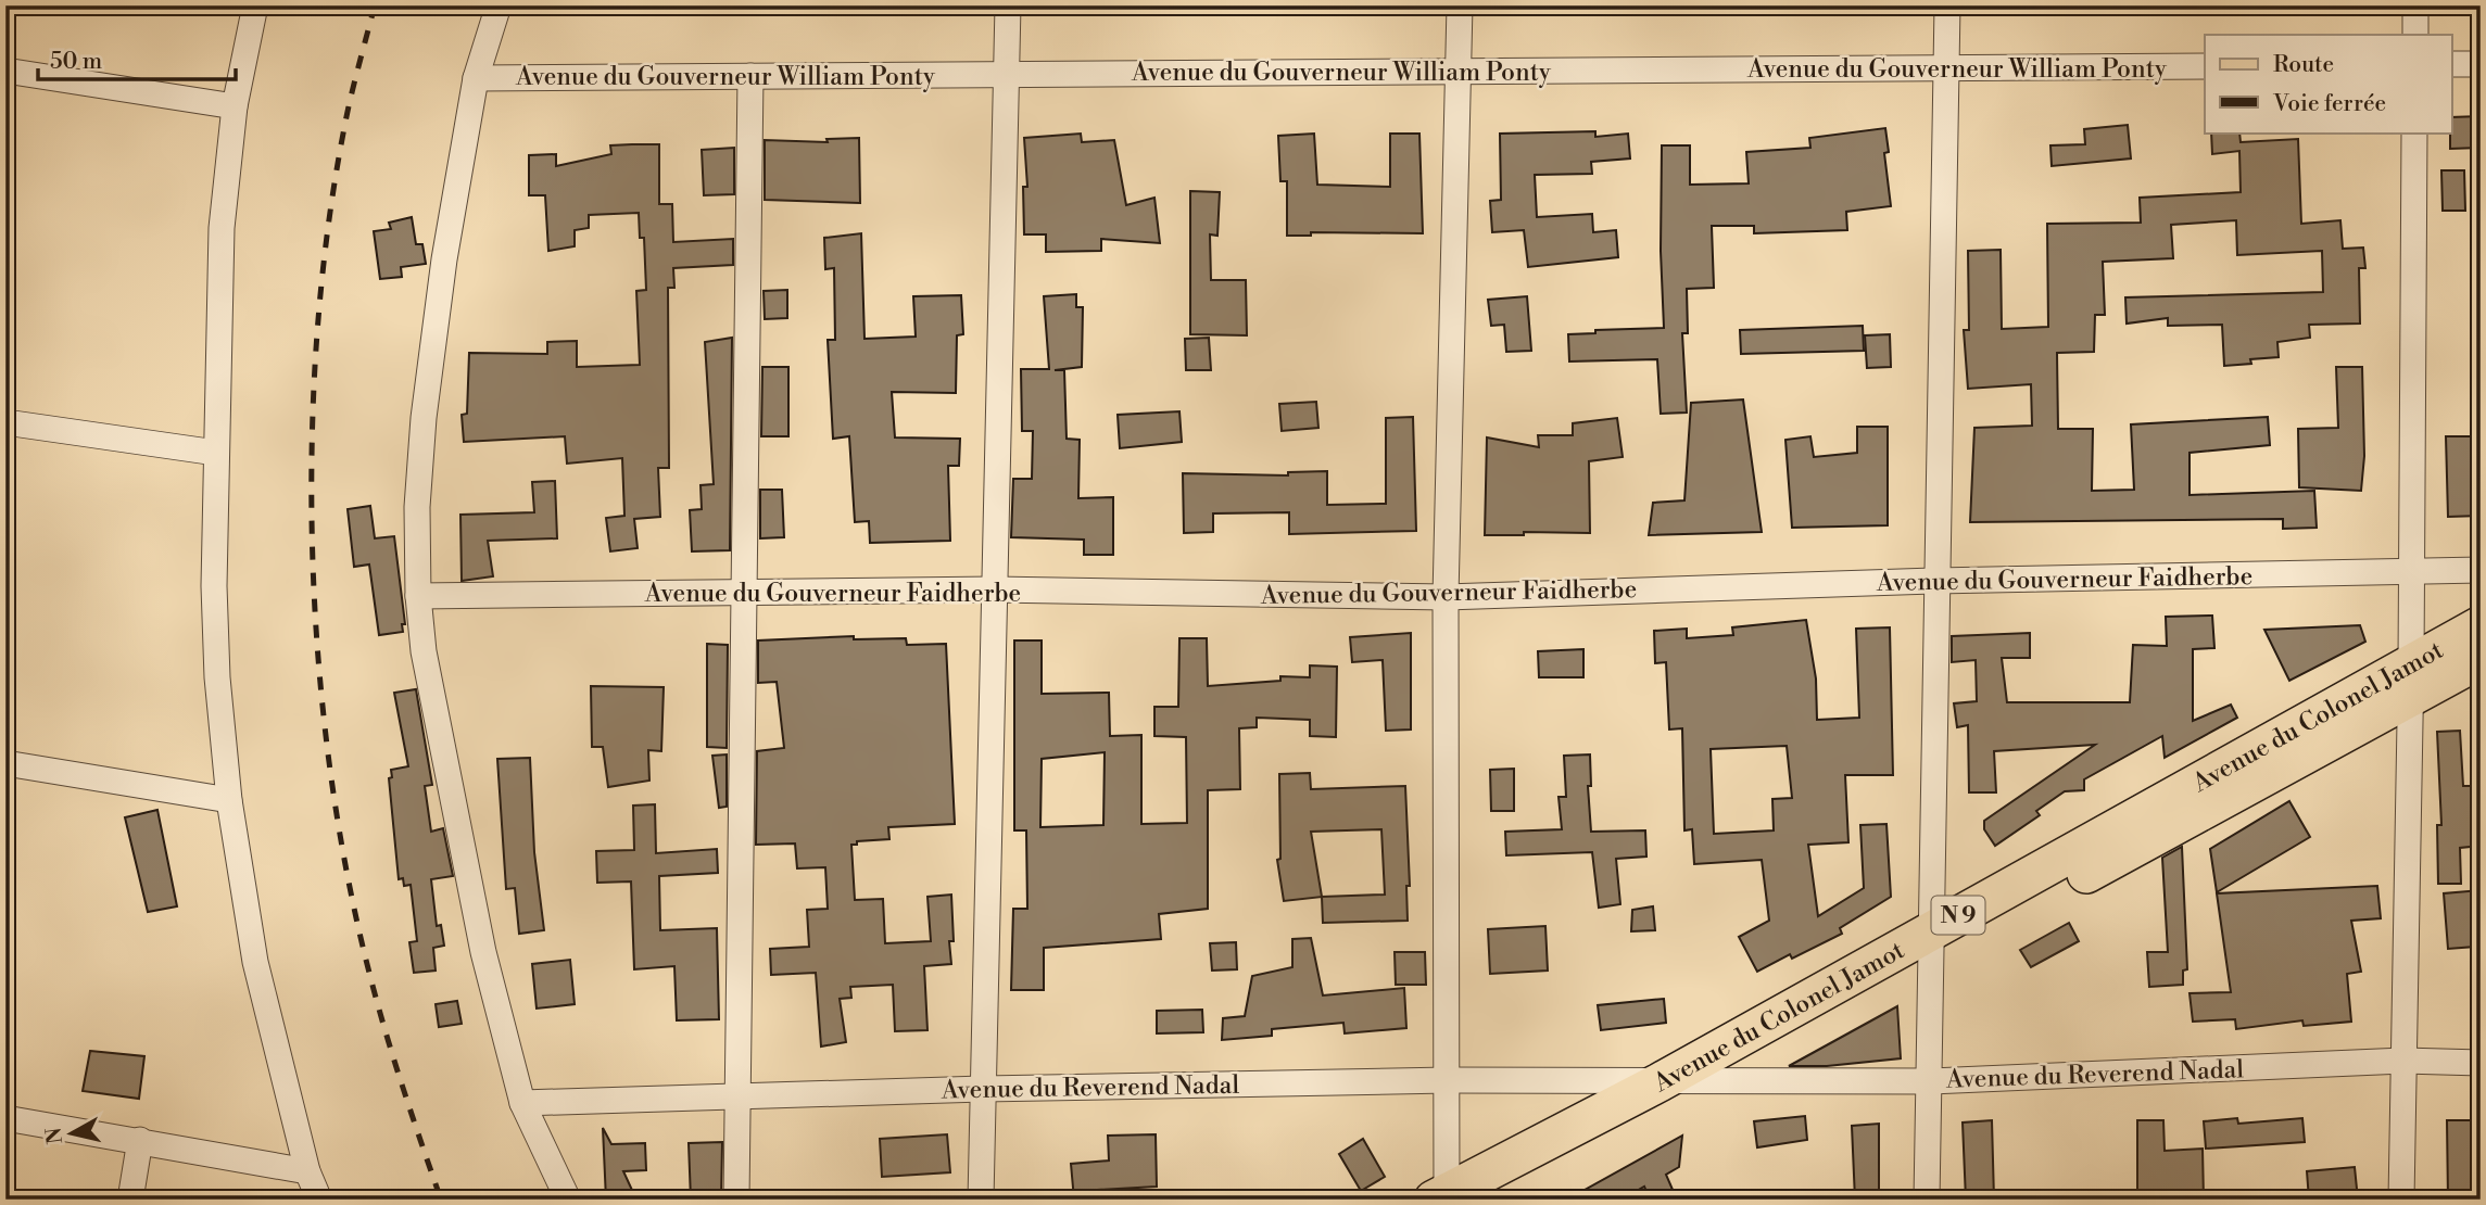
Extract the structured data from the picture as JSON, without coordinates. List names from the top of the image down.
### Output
{
  "streets": {
    "main road": ["Avenue du Colonel Jamot", "N 9"],
    "street": ["Avenue du Gouverneur William Ponty", "Avenue du Gouverneur Faidherbe", "Avenue du Reverend Nadal"]
  },
  "crossings": [
    ["Avenue du Colonel Jamot", "Avenue du Reverend Nadal"]
  ],
  "legend": ["Route", "Voie ferrée"],
  "scale_bar": "50 m",
  "north": "left"
}
